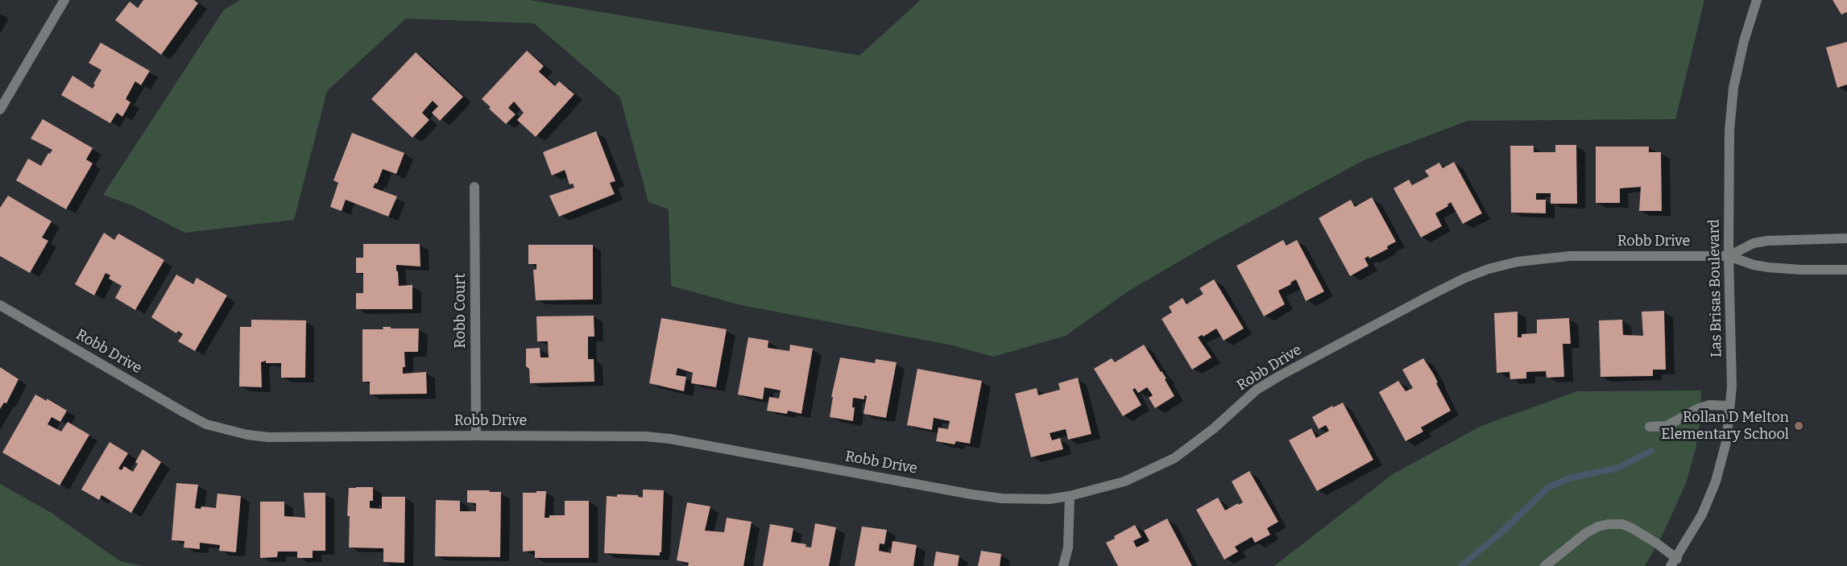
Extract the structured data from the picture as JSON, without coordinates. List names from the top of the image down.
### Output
{
  "streets": {
    "street": ["Robb Drive", "Las Brisas Boulevard", "Robb Court"]
  },
  "crossings": [
    ["Robb Drive", "Las Brisas Boulevard"],
    ["Robb Drive", "Robb Court"]
  ],
  "places": ["Rollan D Melton Elementary School"]
}
